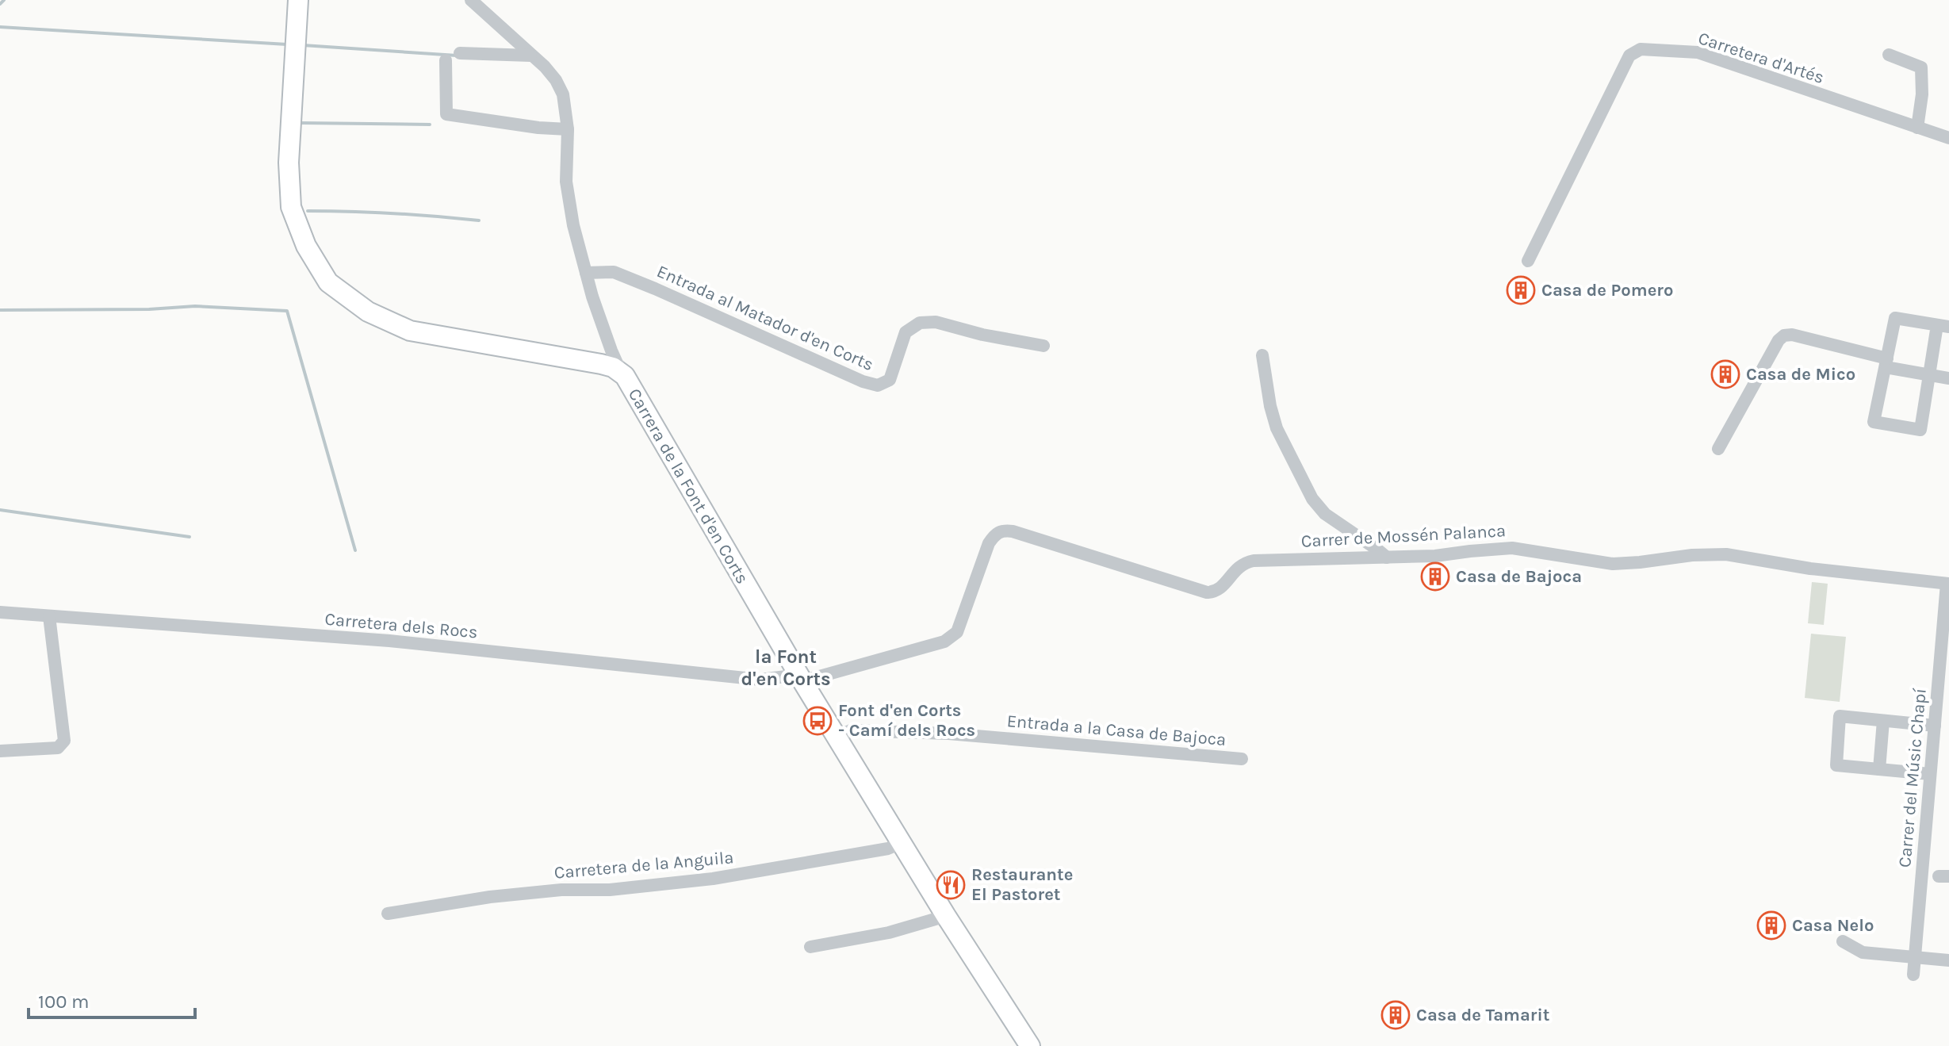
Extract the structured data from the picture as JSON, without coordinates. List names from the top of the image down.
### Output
{
  "streets": {
    "street": [
      "Carretera d'Artés",
      "Entrada al Matador d'en Corts",
      "Carrera de la Font d'en Corts",
      "Carrer de Mossén Palanca",
      "Carretera dels Rocs",
      "Entrada a la Casa de Bajoca",
      "Carrer del Músic Chapí",
      "Carretera de la Anguila"
    ]
  },
  "crossings": [
    ["Carrera de la Font d'en Corts", "Carrer de Mossén Palanca"],
    ["Carrera de la Font d'en Corts", "Carretera dels Rocs"],
    ["Carrera de la Font d'en Corts", "Entrada a la Casa de Bajoca"],
    ["Carrera de la Font d'en Corts", "Carretera de la Anguila"],
    ["Carrer de Mossén Palanca", "Carretera dels Rocs"],
    ["Carrer de Mossén Palanca", "Carrer del Músic Chapí"]
  ],
  "districts": ["la Font d'en Corts"],
  "places": {
    "building": [
      "Casa de Pomero",
      "Casa de Mico",
      "Casa de Bajoca",
      "Casa Nelo",
      "Casa de Tamarit"
    ],
    "bus stop": ["Font d'en Corts - Camí dels Rocs"],
    "restaurant": ["Restaurante El Pastoret"]
  },
  "scale_bar": "100 m"
}
